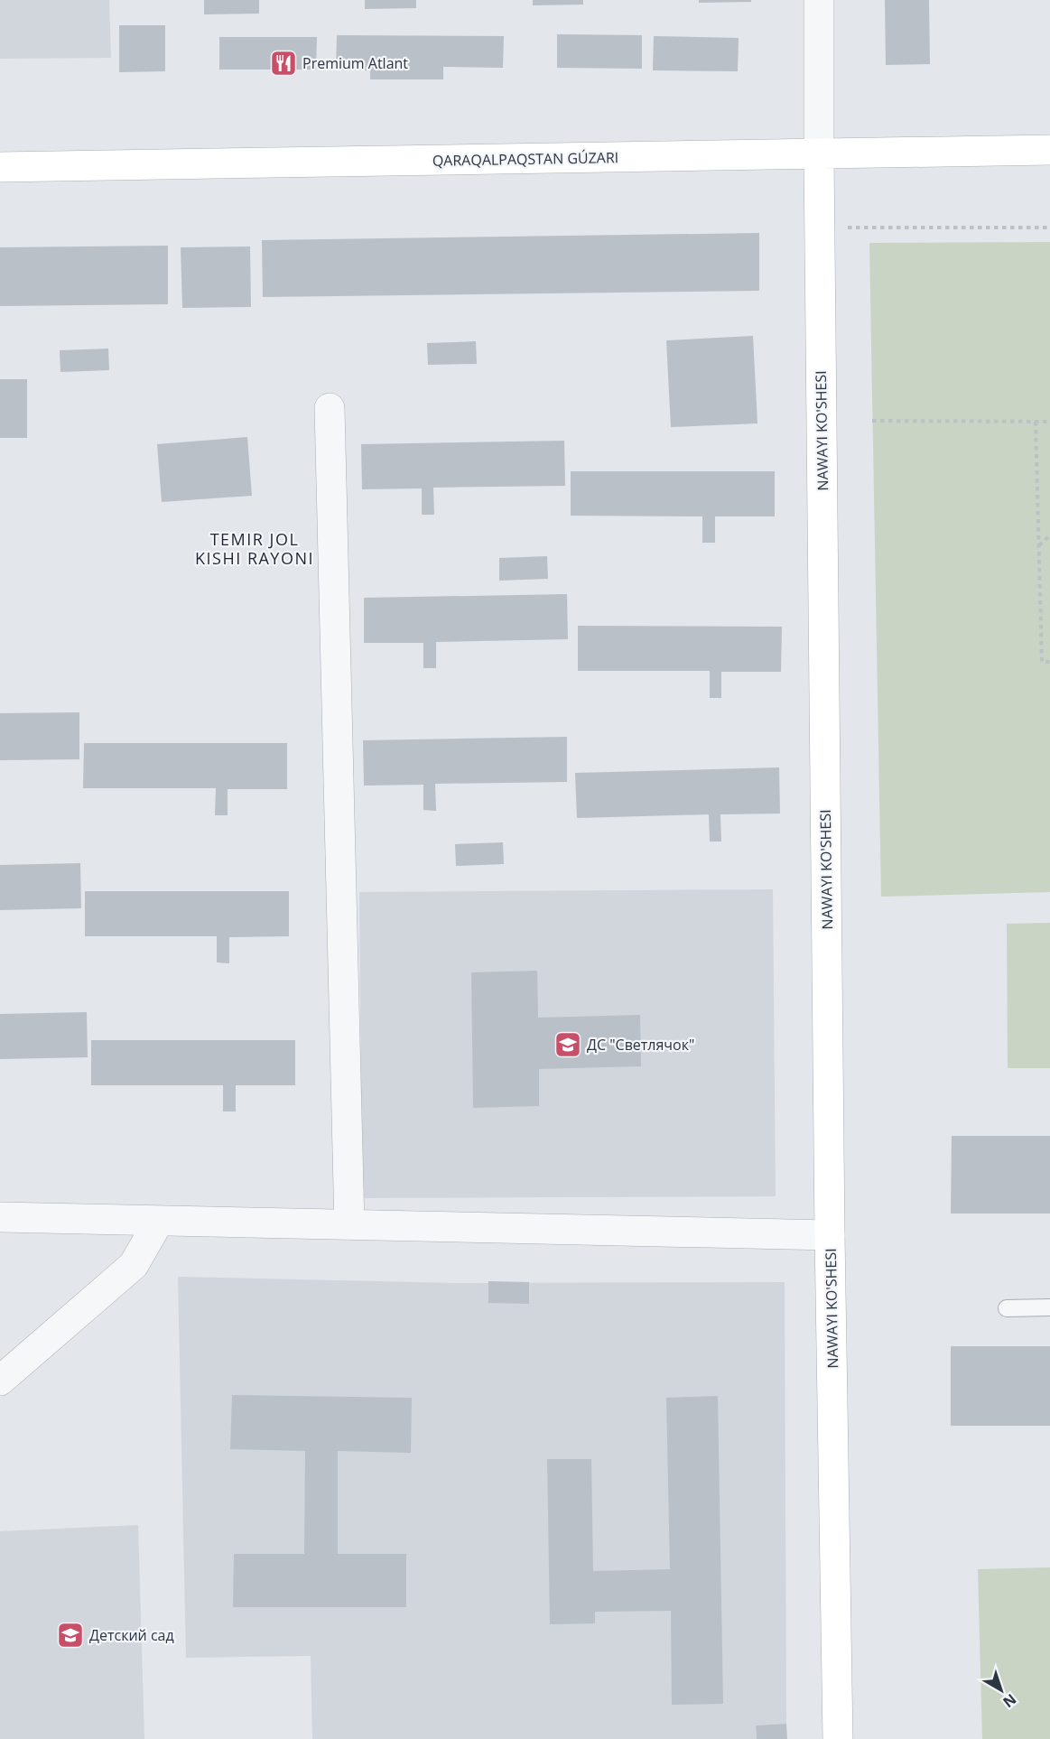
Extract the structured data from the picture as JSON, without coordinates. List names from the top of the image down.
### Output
{
  "streets": {
    "street": ["NAWAYI KO'SHESI"]
  },
  "districts": ["TEMIR JOL KISHI RAYONI"],
  "places": {
    "restaurant": ["Premium Atlant"],
    "school or university": ["ДС \"Светлячок\"", "Детский сад"]
  },
  "north": "bottom right"
}
